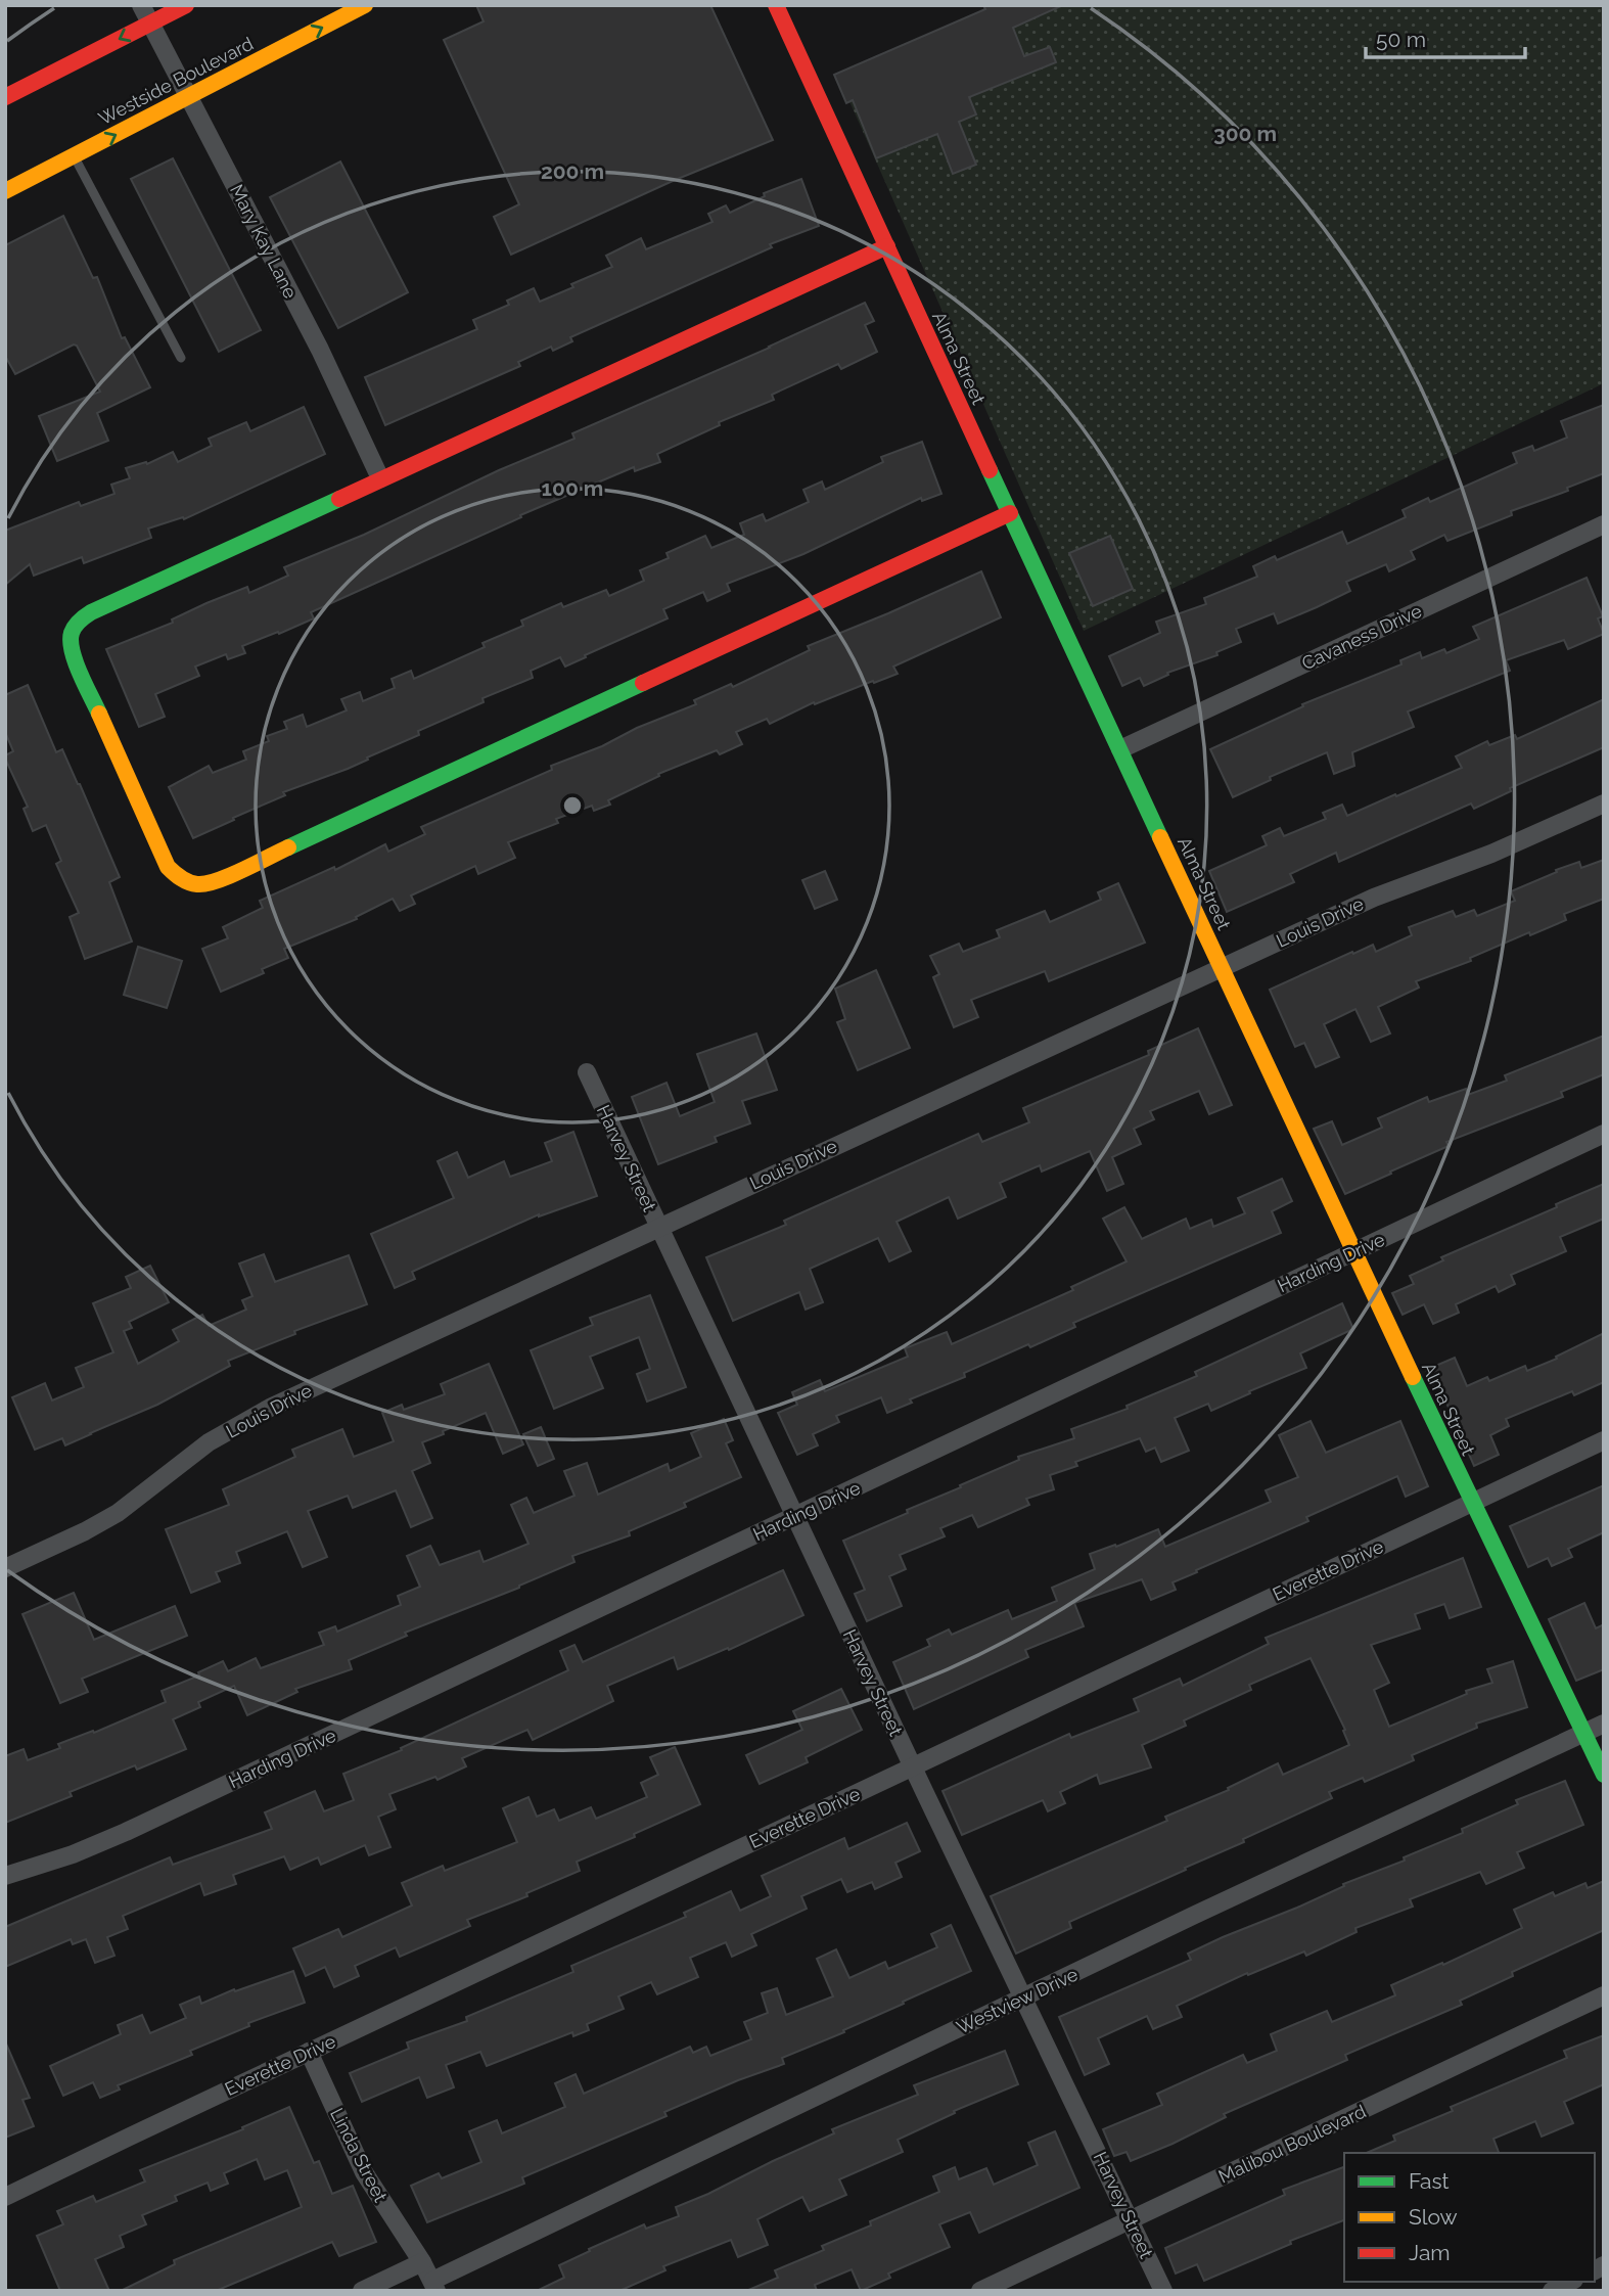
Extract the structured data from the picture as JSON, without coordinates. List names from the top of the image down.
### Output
{
  "streets": {
    "street": [
      "Westside Boulevard",
      "Mary Kay Lane",
      "Alma Street",
      "Cavaness Drive",
      "Louis Drive",
      "Harvey Street",
      "Harding Drive",
      "Everette Drive",
      "Westview Drive",
      "Malibou Boulevard",
      "Linda Street"
    ]
  },
  "crossings": [
    ["Westside Boulevard", "Mary Kay Lane"],
    ["Alma Street", "Cavaness Drive"],
    ["Alma Street", "Louis Drive"],
    ["Alma Street", "Harding Drive"],
    ["Alma Street", "Everette Drive"],
    ["Alma Street", "Westview Drive"],
    ["Louis Drive", "Harvey Street"],
    ["Harvey Street", "Harding Drive"],
    ["Harvey Street", "Everette Drive"],
    ["Harvey Street", "Westview Drive"],
    ["Harvey Street", "Malibou Boulevard"],
    ["Everette Drive", "Linda Street"],
    ["Westview Drive", "Linda Street"]
  ],
  "legend": ["Fast", "Slow", "Jam"],
  "scale_bar": "50 m",
  "rings": ["300 m", "200 m", "100 m"]
}
